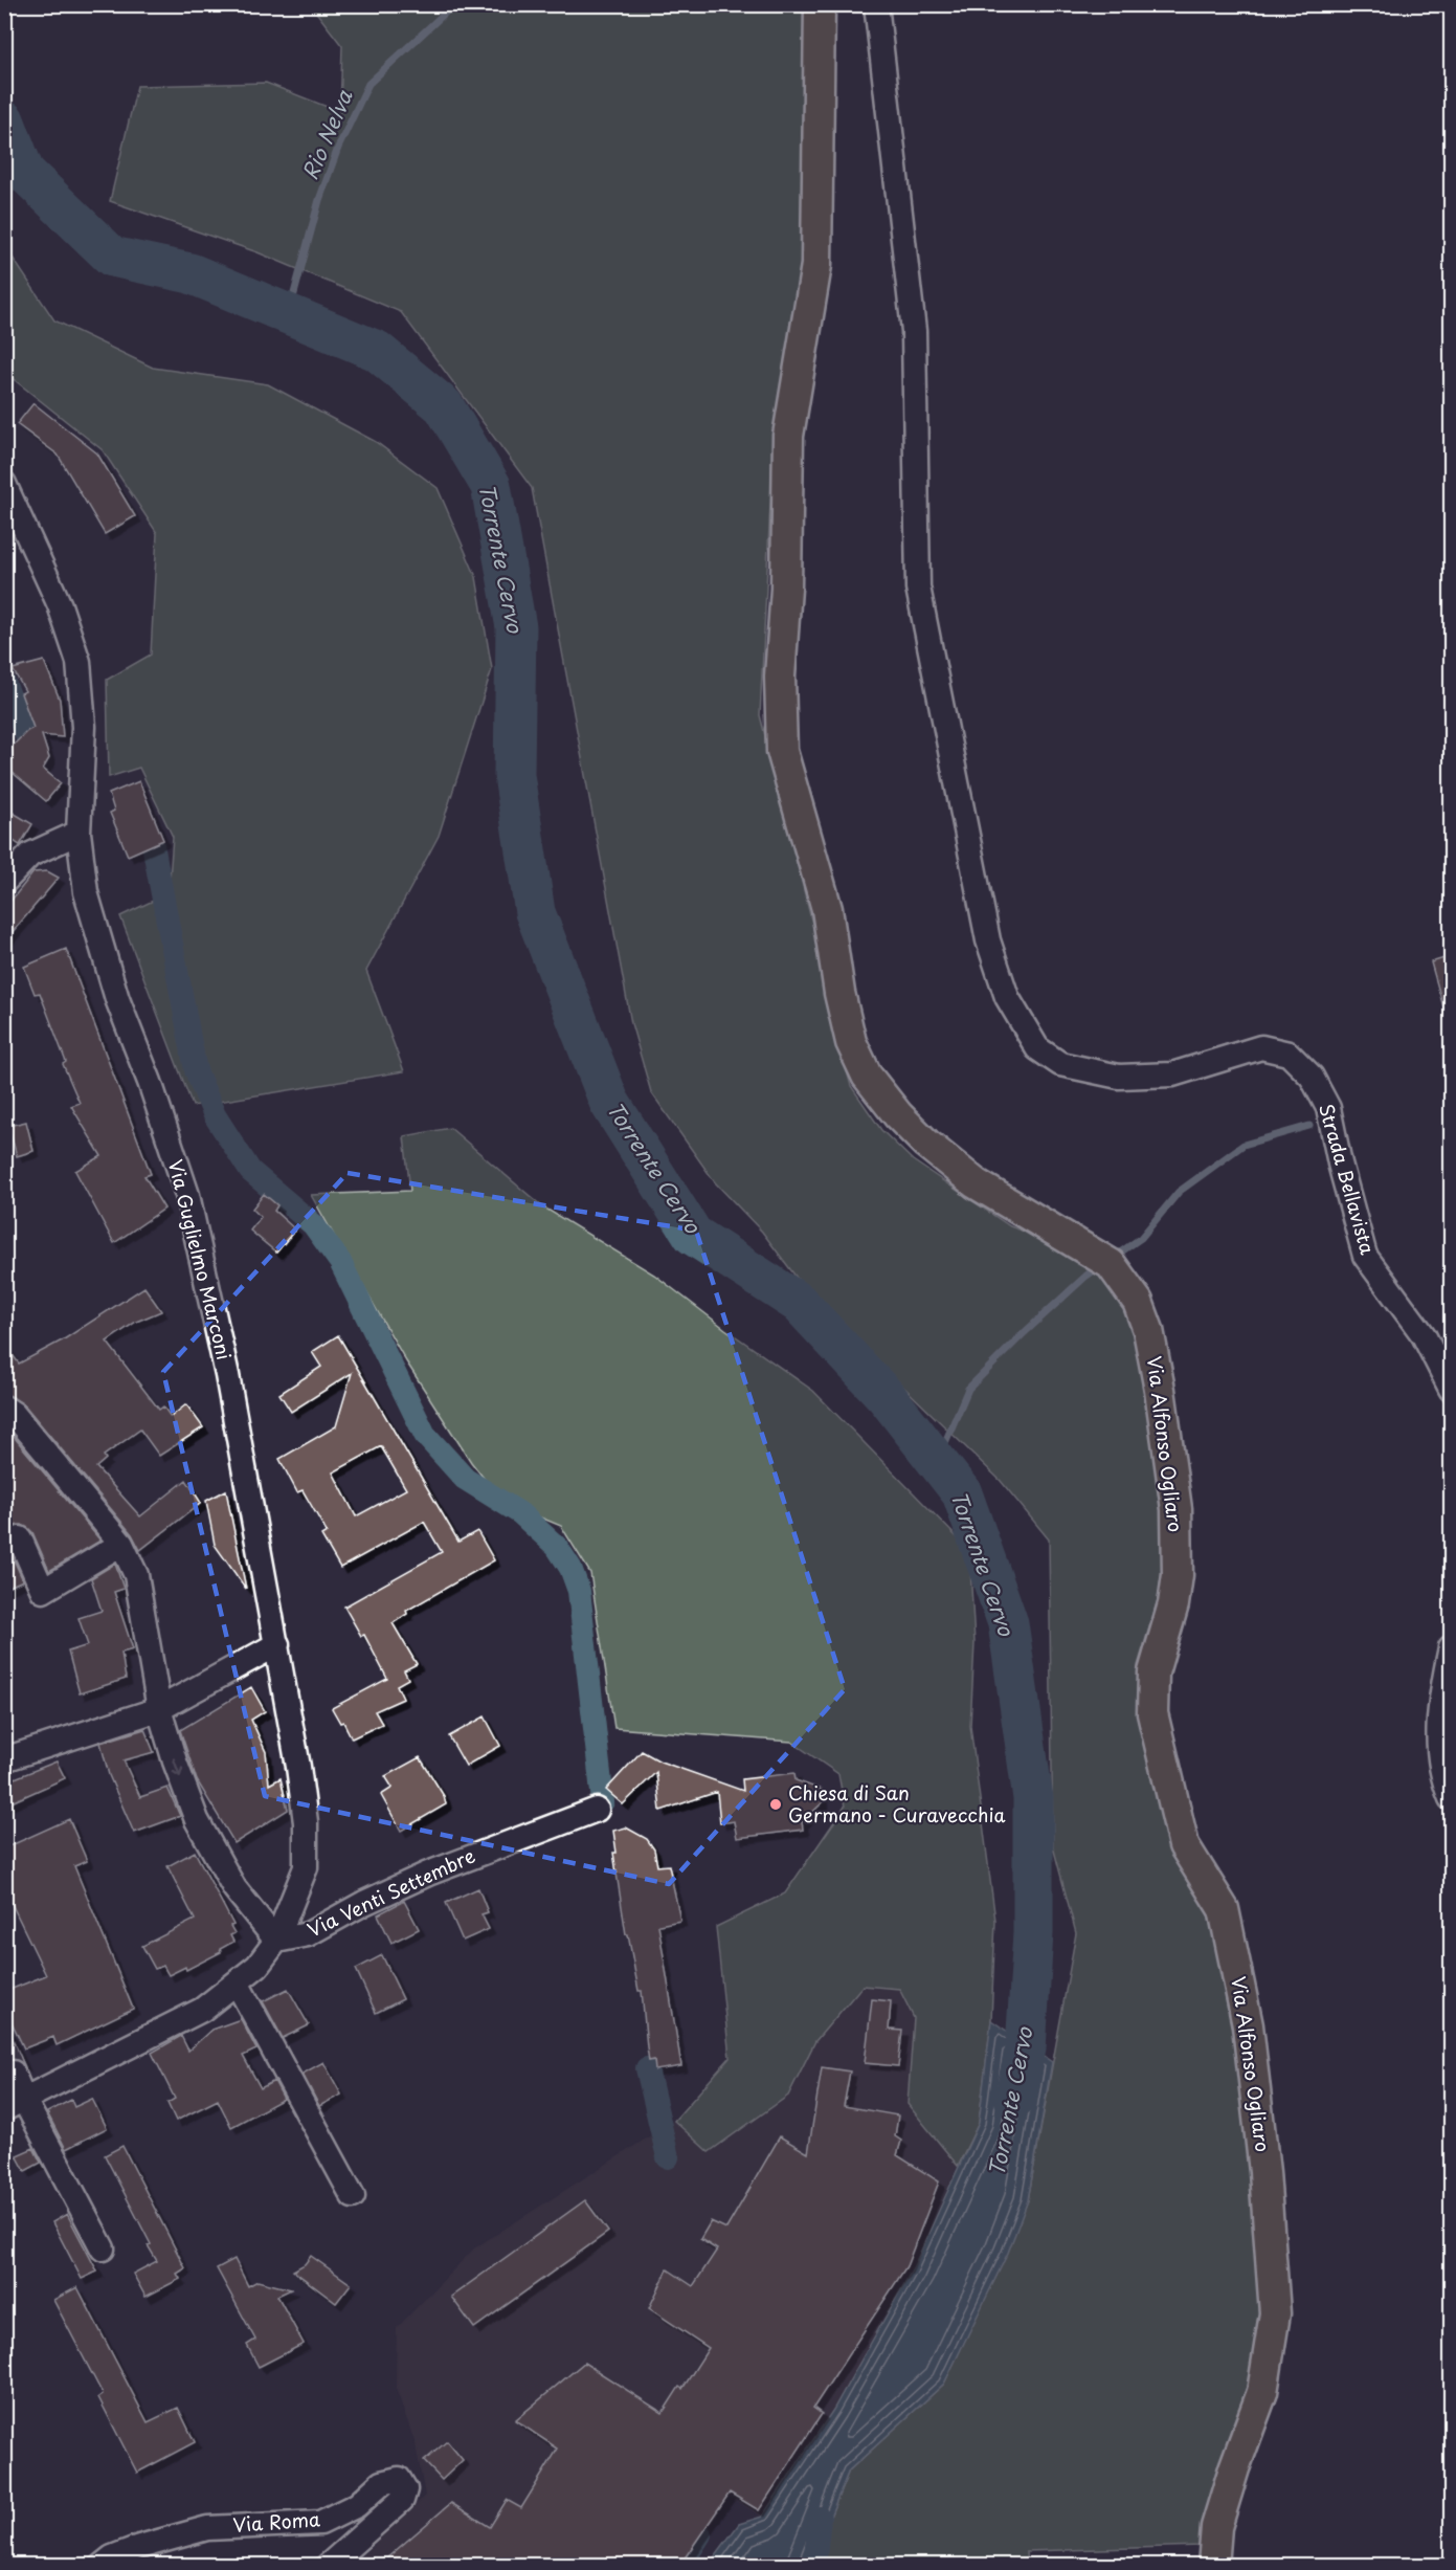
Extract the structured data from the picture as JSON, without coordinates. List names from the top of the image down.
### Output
{
  "streets": {
    "main road": ["Via Alfonso Ogliaro"],
    "street": [
      "Strada Bellavista",
      "Via Guglielmo Marconi",
      "Via Venti Settembre",
      "Via Roma"
    ]
  },
  "crossings": [
    ["Via Guglielmo Marconi", "Via Venti Settembre"]
  ],
  "water": ["Rio Nelva", "Torrente Cervo"],
  "places": ["Chiesa di San Germano - Curavecchia"]
}
